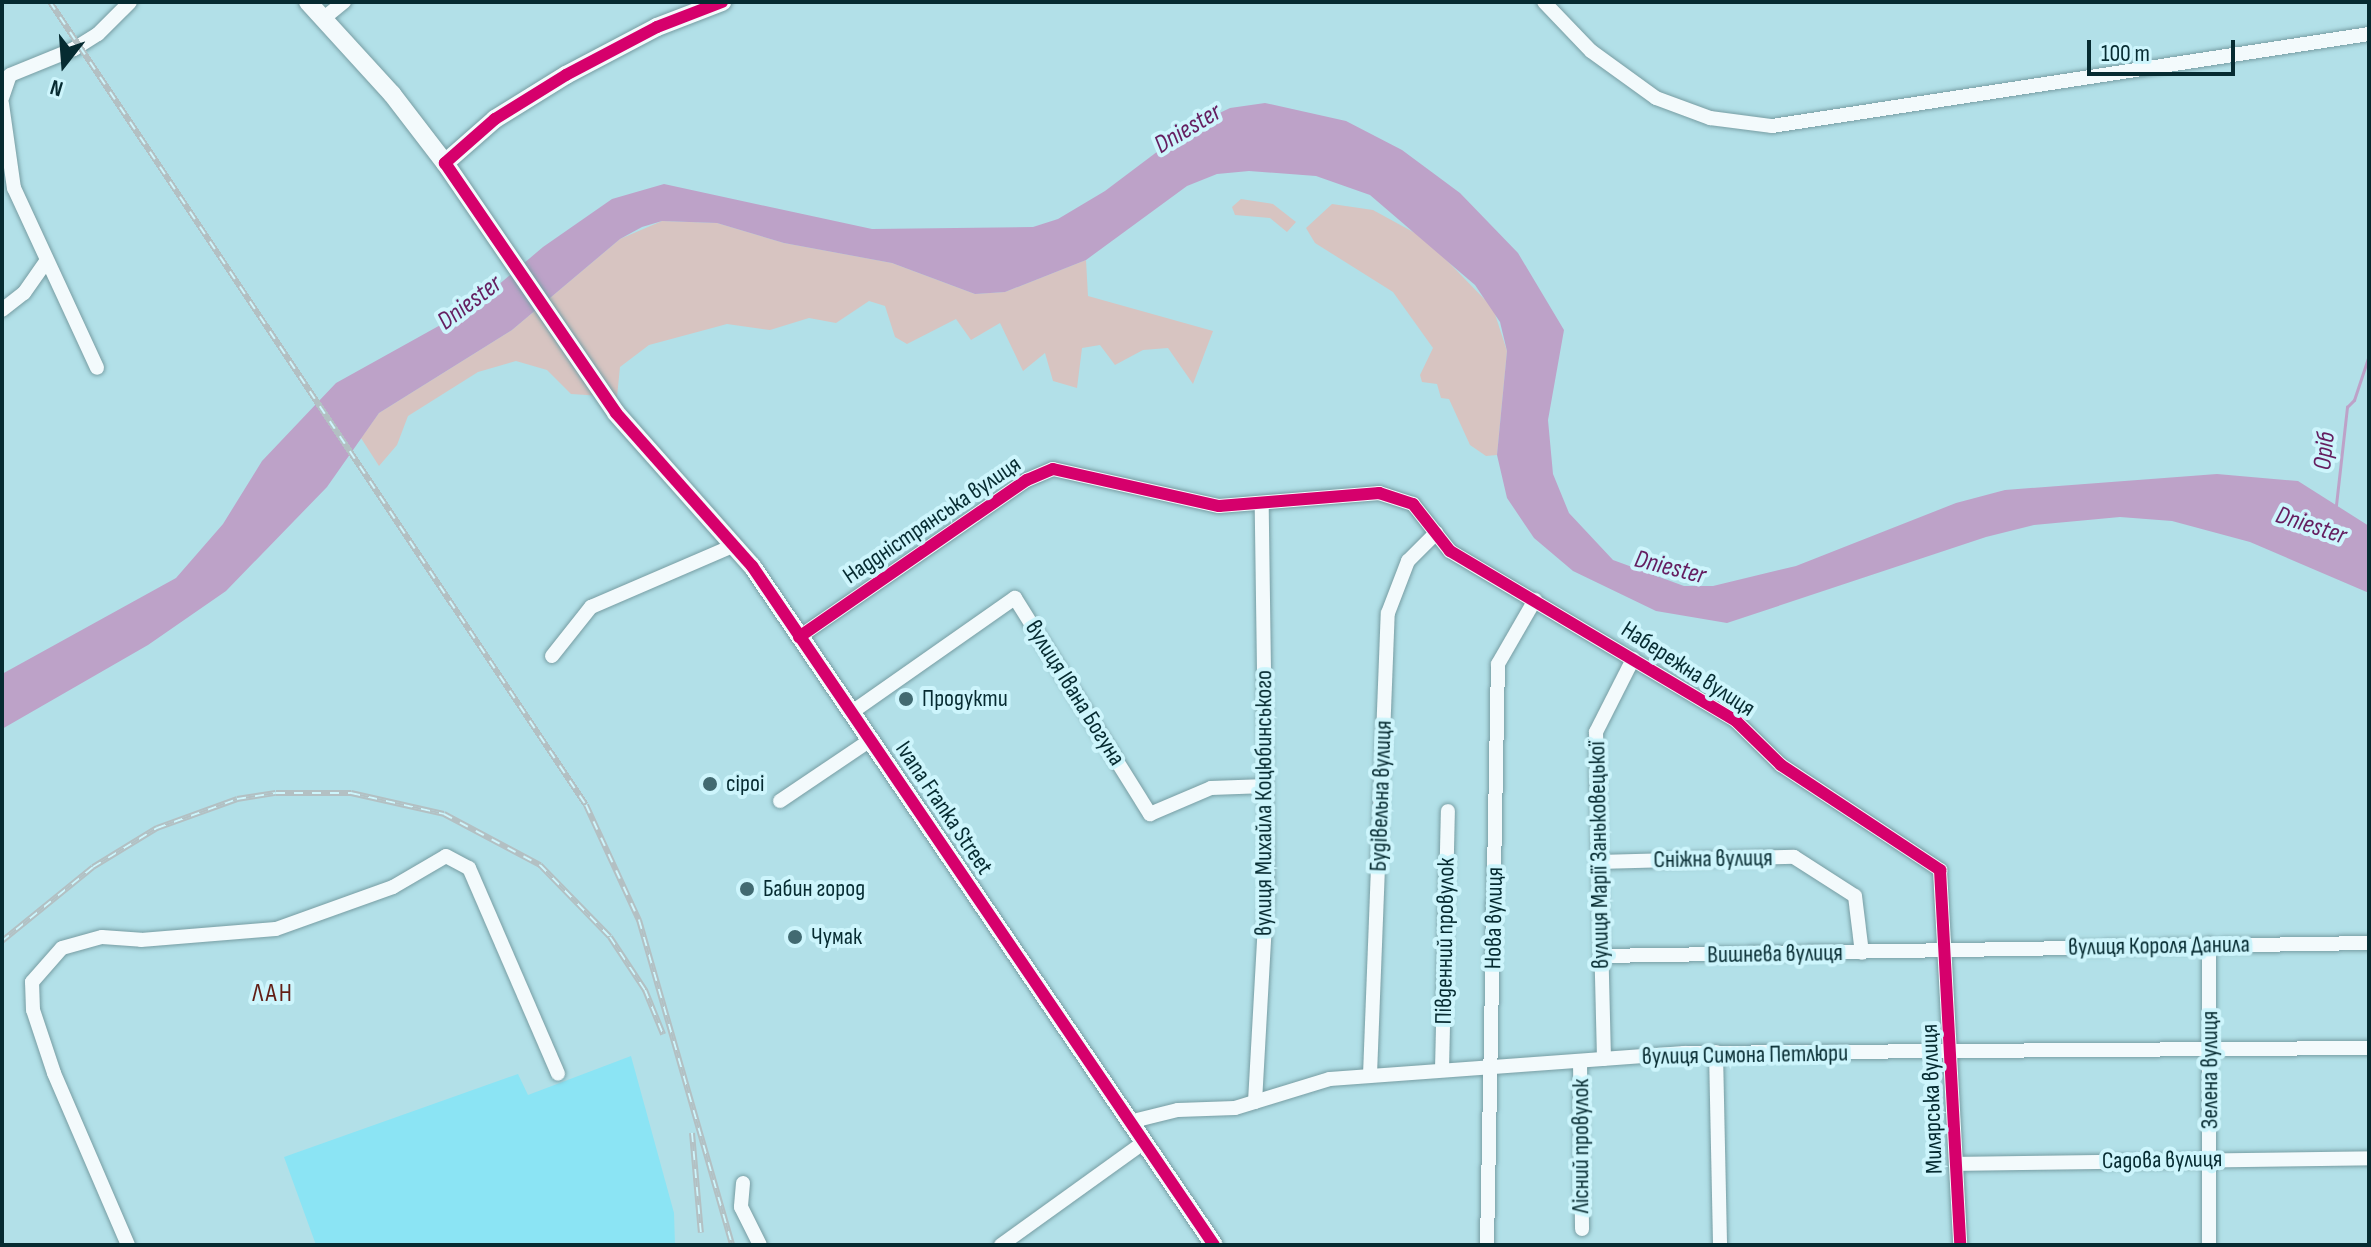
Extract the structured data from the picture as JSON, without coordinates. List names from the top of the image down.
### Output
{
  "streets": {
    "main road": ["Ivana Franka Street"],
    "street": [
      "Наддністрянська вулиця",
      "Набережна вулиця",
      "вулиця Івана Богуна",
      "Будівельна вулиця",
      "вулиця Михайла Коцюбинського",
      "вулиця Марії Заньковецької",
      "Сніжна вулиця",
      "Нова вулиця",
      "Південний провулок",
      "вулиця Короля Данила",
      "Вишнева вулиця",
      "вулиця Симона Петлюри",
      "Зелена вулиця",
      "Милярська вулиця",
      "Лісний провулок",
      "Садова вулиця"
    ]
  },
  "crossings": [
    ["Наддністрянська вулиця", "Набережна вулиця"],
    ["Наддністрянська вулиця", "вулиця Михайла Коцюбинського"],
    ["Наддністрянська вулиця", "Ivana Franka Street"],
    ["Набережна вулиця", "Будівельна вулиця"],
    ["Набережна вулиця", "вулиця Марії Заньковецької"],
    ["Набережна вулиця", "Нова вулиця"],
    ["Набережна вулиця", "вулиця Короля Данила"],
    ["Набережна вулиця", "Вишнева вулиця"],
    ["Набережна вулиця", "Милярська вулиця"],
    ["вулиця Івана Богуна", "вулиця Михайла Коцюбинського"],
    ["вулиця Івана Богуна", "Ivana Franka Street"],
    ["Будівельна вулиця", "вулиця Симона Петлюри"],
    ["вулиця Михайла Коцюбинського", "вулиця Симона Петлюри"],
    ["Ivana Franka Street", "вулиця Симона Петлюри"],
    ["вулиця Марії Заньковецької", "Сніжна вулиця"],
    ["вулиця Марії Заньковецької", "Вишнева вулиця"],
    ["вулиця Марії Заньковецької", "вулиця Симона Петлюри"],
    ["Сніжна вулиця", "Вишнева вулиця"],
    ["Нова вулиця", "вулиця Симона Петлюри"],
    ["Південний провулок", "вулиця Симона Петлюри"],
    ["вулиця Короля Данила", "Вишнева вулиця"],
    ["вулиця Короля Данила", "Зелена вулиця"],
    ["вулиця Короля Данила", "Милярська вулиця"],
    ["Вишнева вулиця", "Милярська вулиця"],
    ["вулиця Симона Петлюри", "Зелена вулиця"],
    ["вулиця Симона Петлюри", "Милярська вулиця"],
    ["вулиця Симона Петлюри", "Лісний провулок"],
    ["Зелена вулиця", "Садова вулиця"],
    ["Милярська вулиця", "Садова вулиця"]
  ],
  "districts": ["ЛАН"],
  "water": ["Dniester", "Оріб"],
  "places": [
    "Продукти",
    "сіроі",
    "Бабин город",
    "Чумак"
  ],
  "scale_bar": "100 m",
  "north": "bottom"
}
